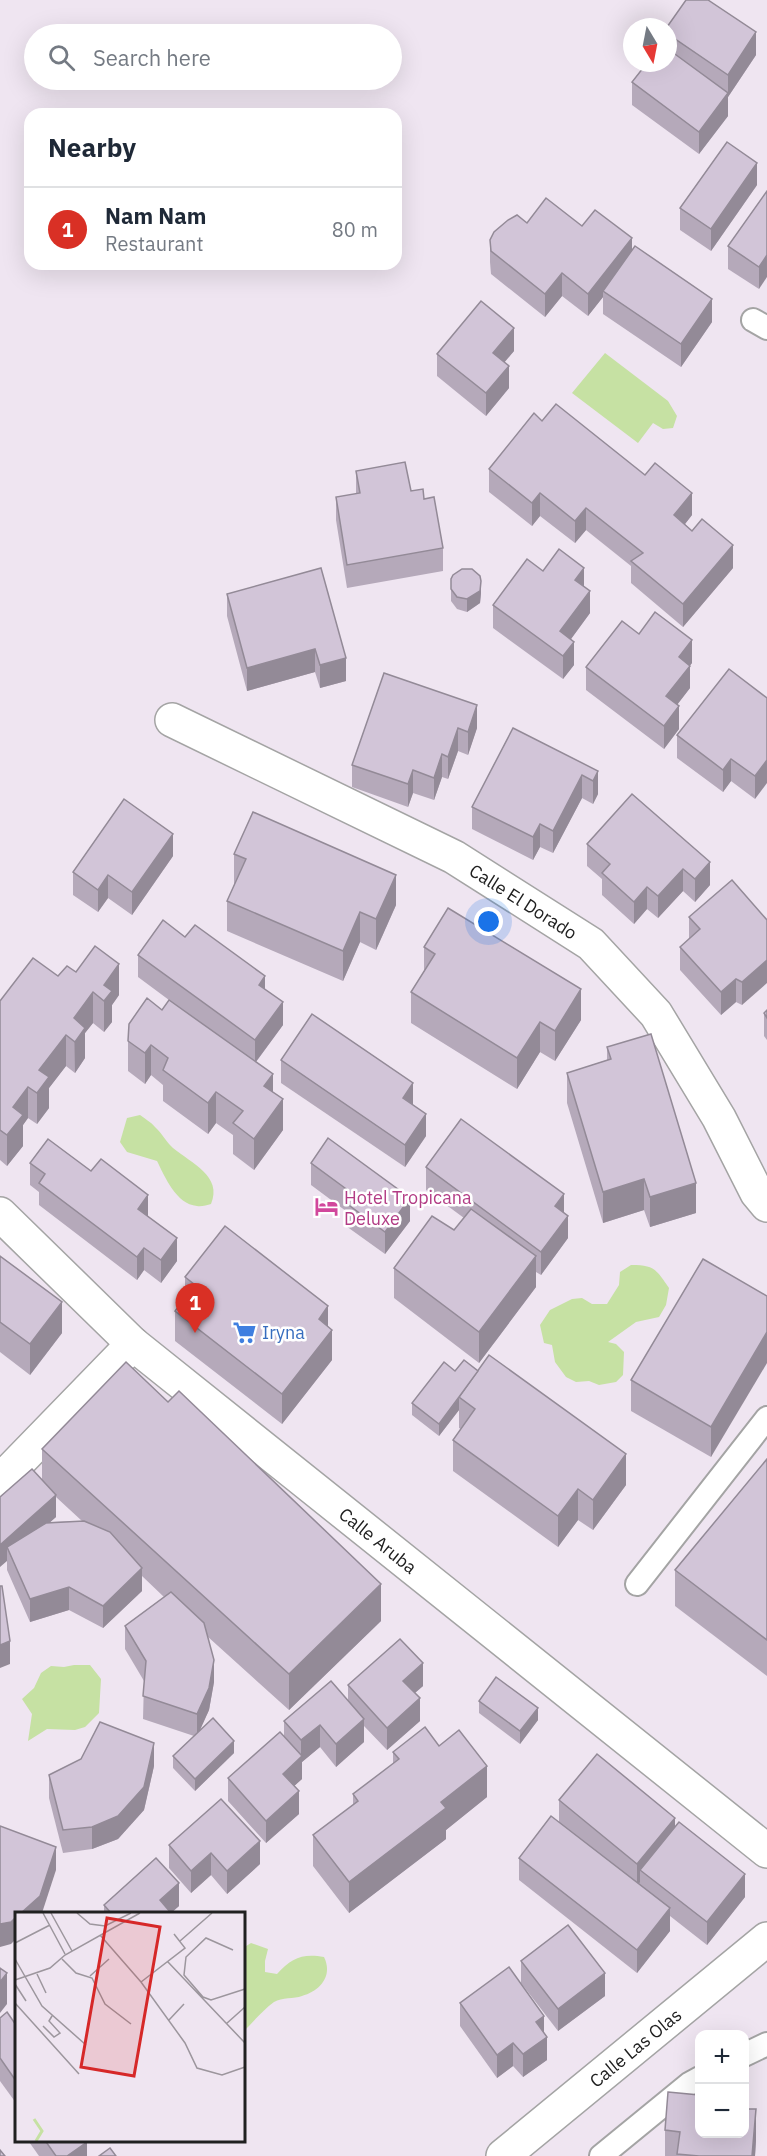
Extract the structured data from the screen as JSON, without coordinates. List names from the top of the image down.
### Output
{
  "streets": {
    "street": ["Calle El Dorado", "Calle Aruba", "Calle Las Olas"]
  },
  "places": {
    "hotel": ["Hotel Tropicana Deluxe"],
    "supermarket": ["Iryna"]
  },
  "north": "bottom",
  "page": {
    "search": "Search here",
    "heading": "Nearby",
    "list": [
      {
        "mark": "1",
        "name": "Nam Nam",
        "note": "Restaurant",
        "value": "80 m"
      }
    ],
    "pins": "1",
    "map_buttons": ["+", "−"]
  }
}
